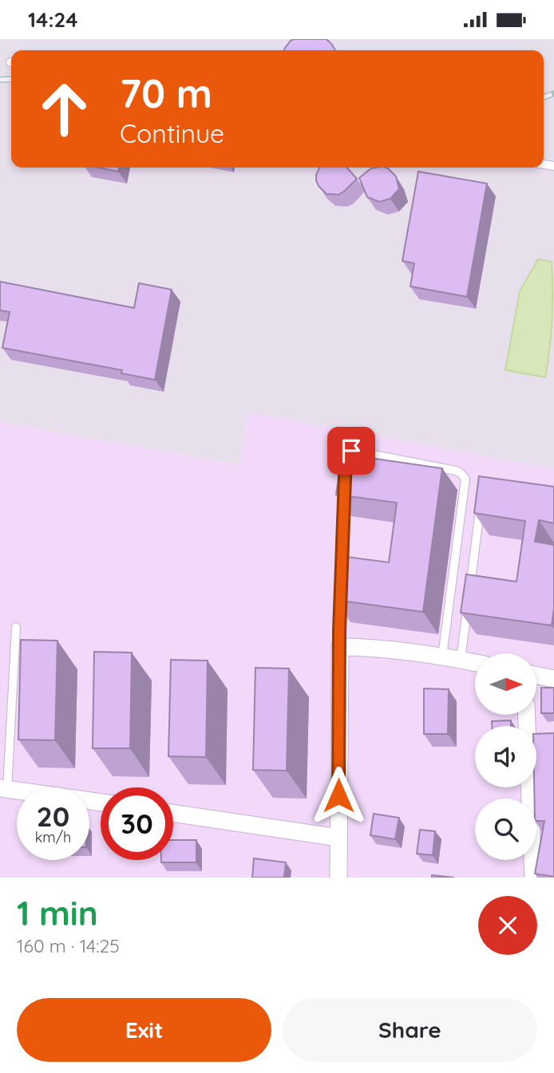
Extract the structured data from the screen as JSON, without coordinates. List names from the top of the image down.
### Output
{
  "north": "right",
  "page": {
    "status": "14:24",
    "turn": ["70 m", "Continue"],
    "speed": "20 km/h",
    "limit": "30",
    "heading": ["1 min", "160 m · 14:25"],
    "buttons": ["Exit", "Share"]
  }
}
